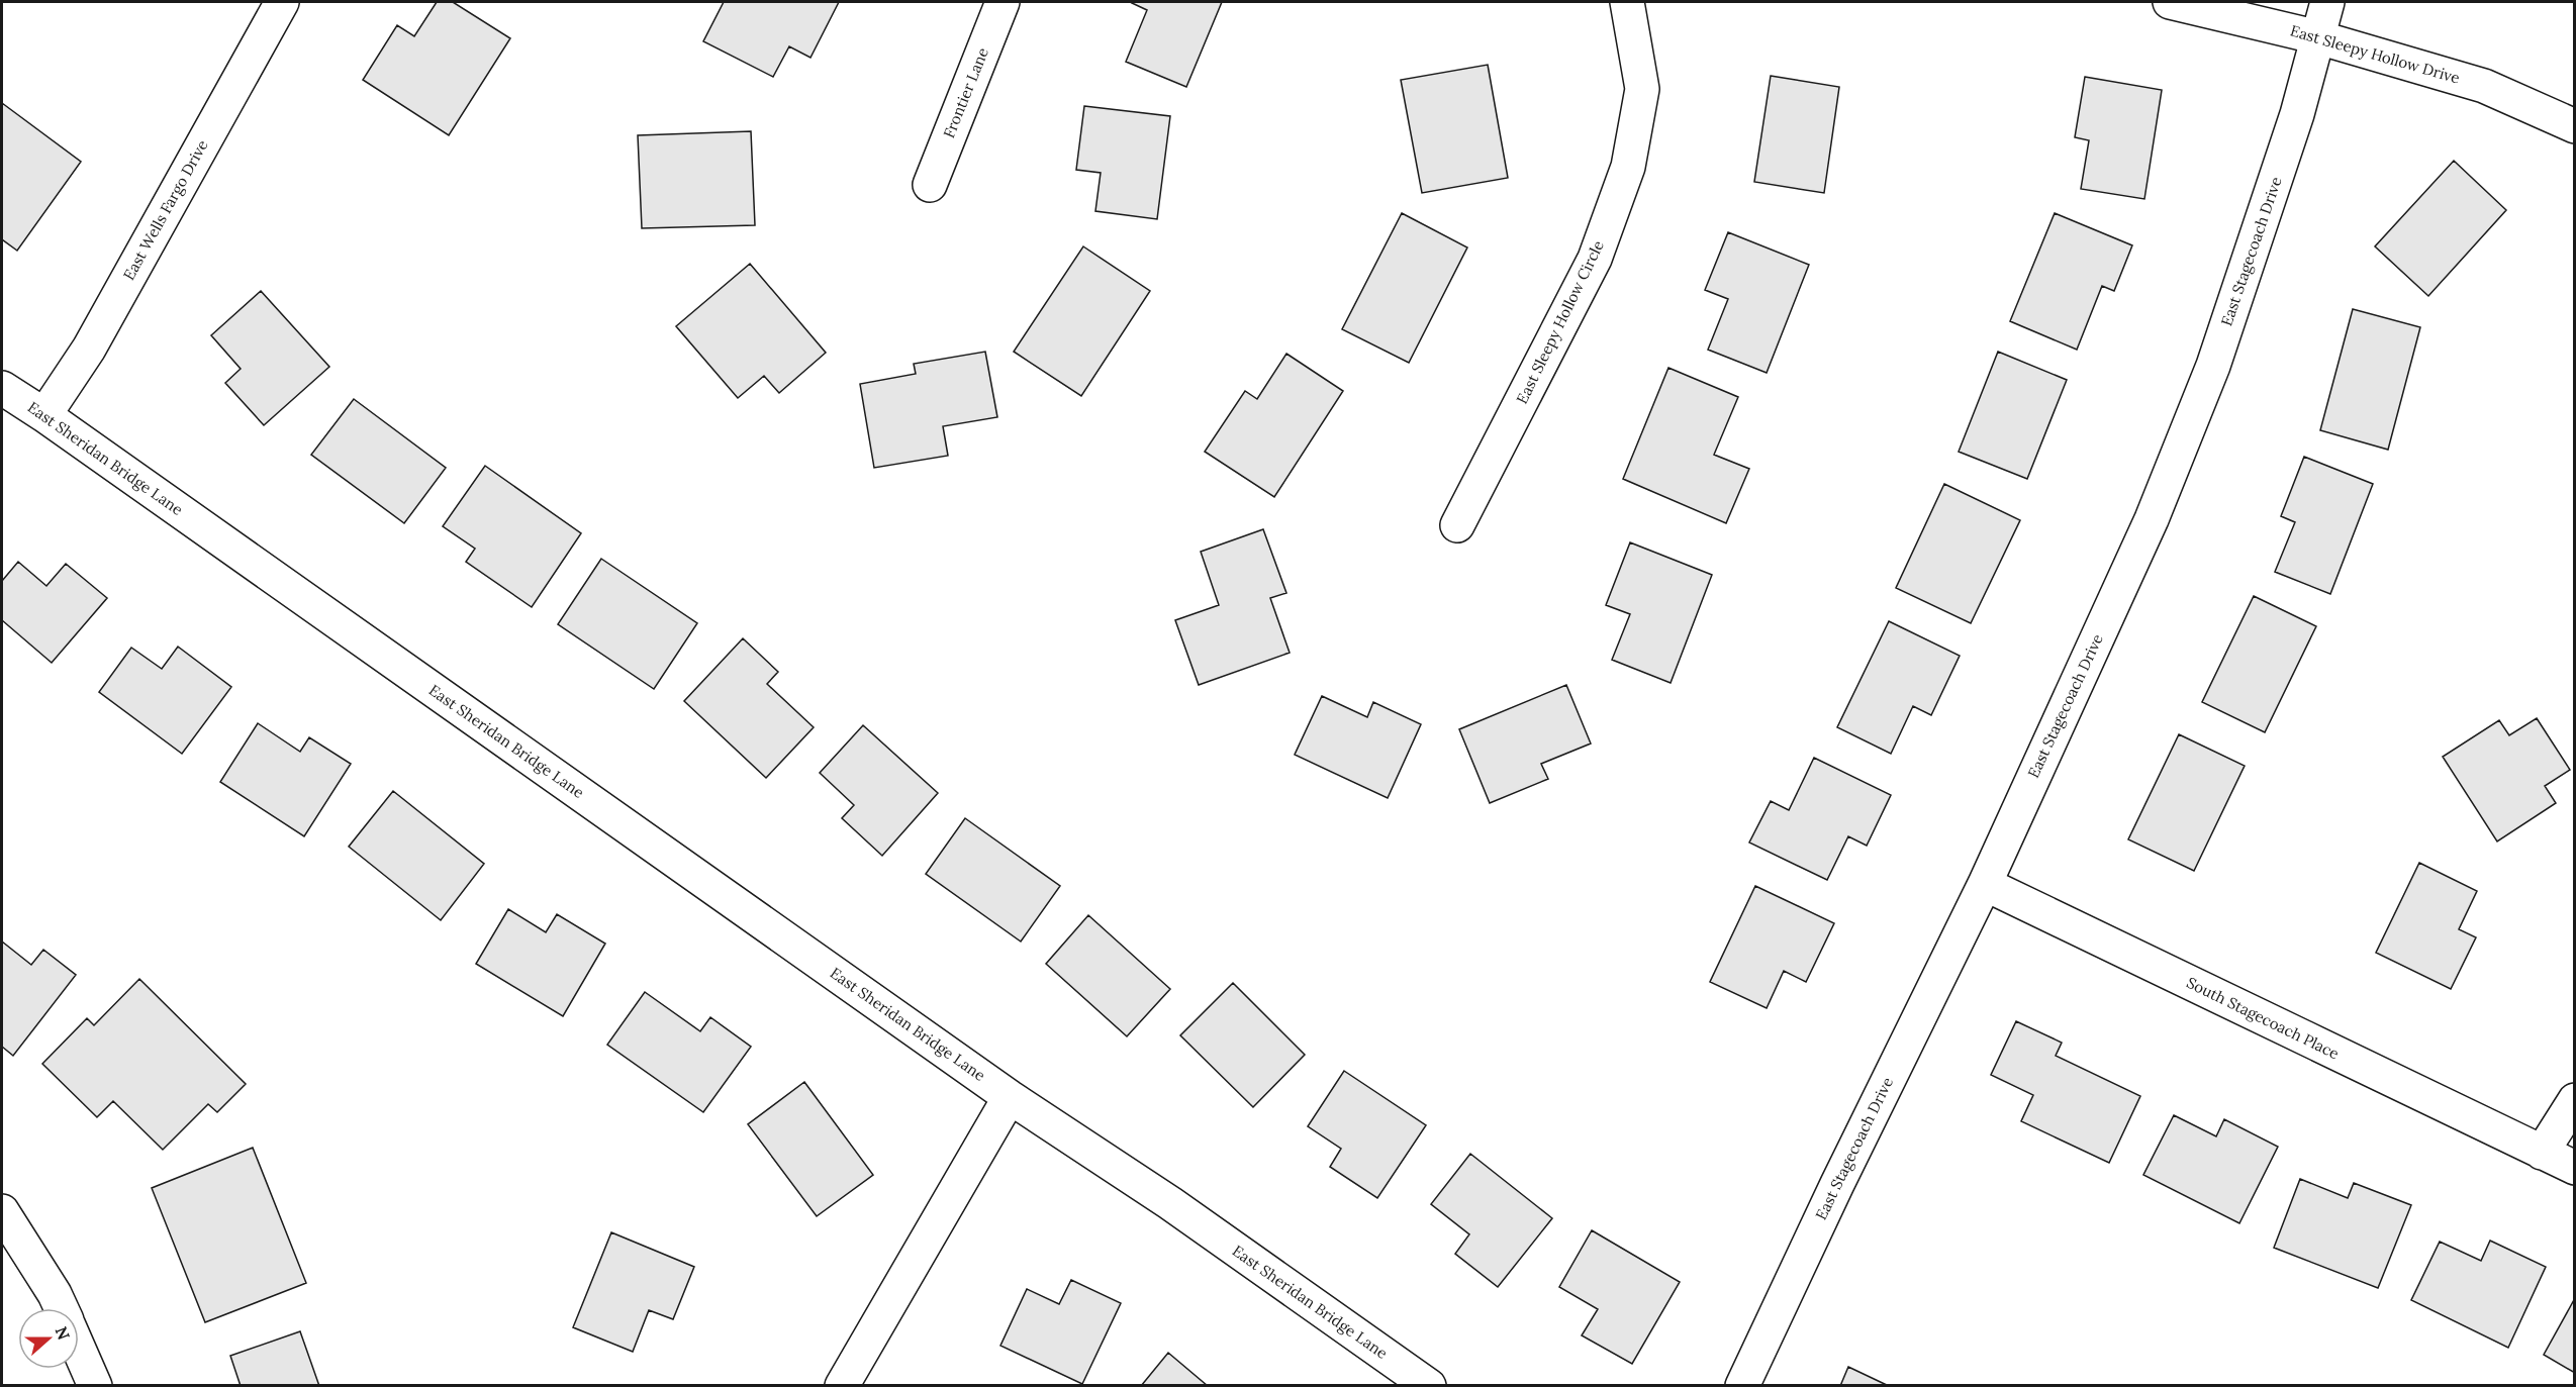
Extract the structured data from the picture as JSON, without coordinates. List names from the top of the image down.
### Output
{
  "streets": {
    "street": [
      "East Sleepy Hollow Drive",
      "Frontier Lane",
      "East Wells Fargo Drive",
      "East Stagecoach Drive",
      "East Sleepy Hollow Circle",
      "East Sheridan Bridge Lane",
      "South Stagecoach Place"
    ]
  },
  "crossings": [
    ["East Sleepy Hollow Drive", "East Stagecoach Drive"],
    ["East Wells Fargo Drive", "East Sheridan Bridge Lane"],
    ["East Stagecoach Drive", "South Stagecoach Place"]
  ],
  "north": "right"
}
